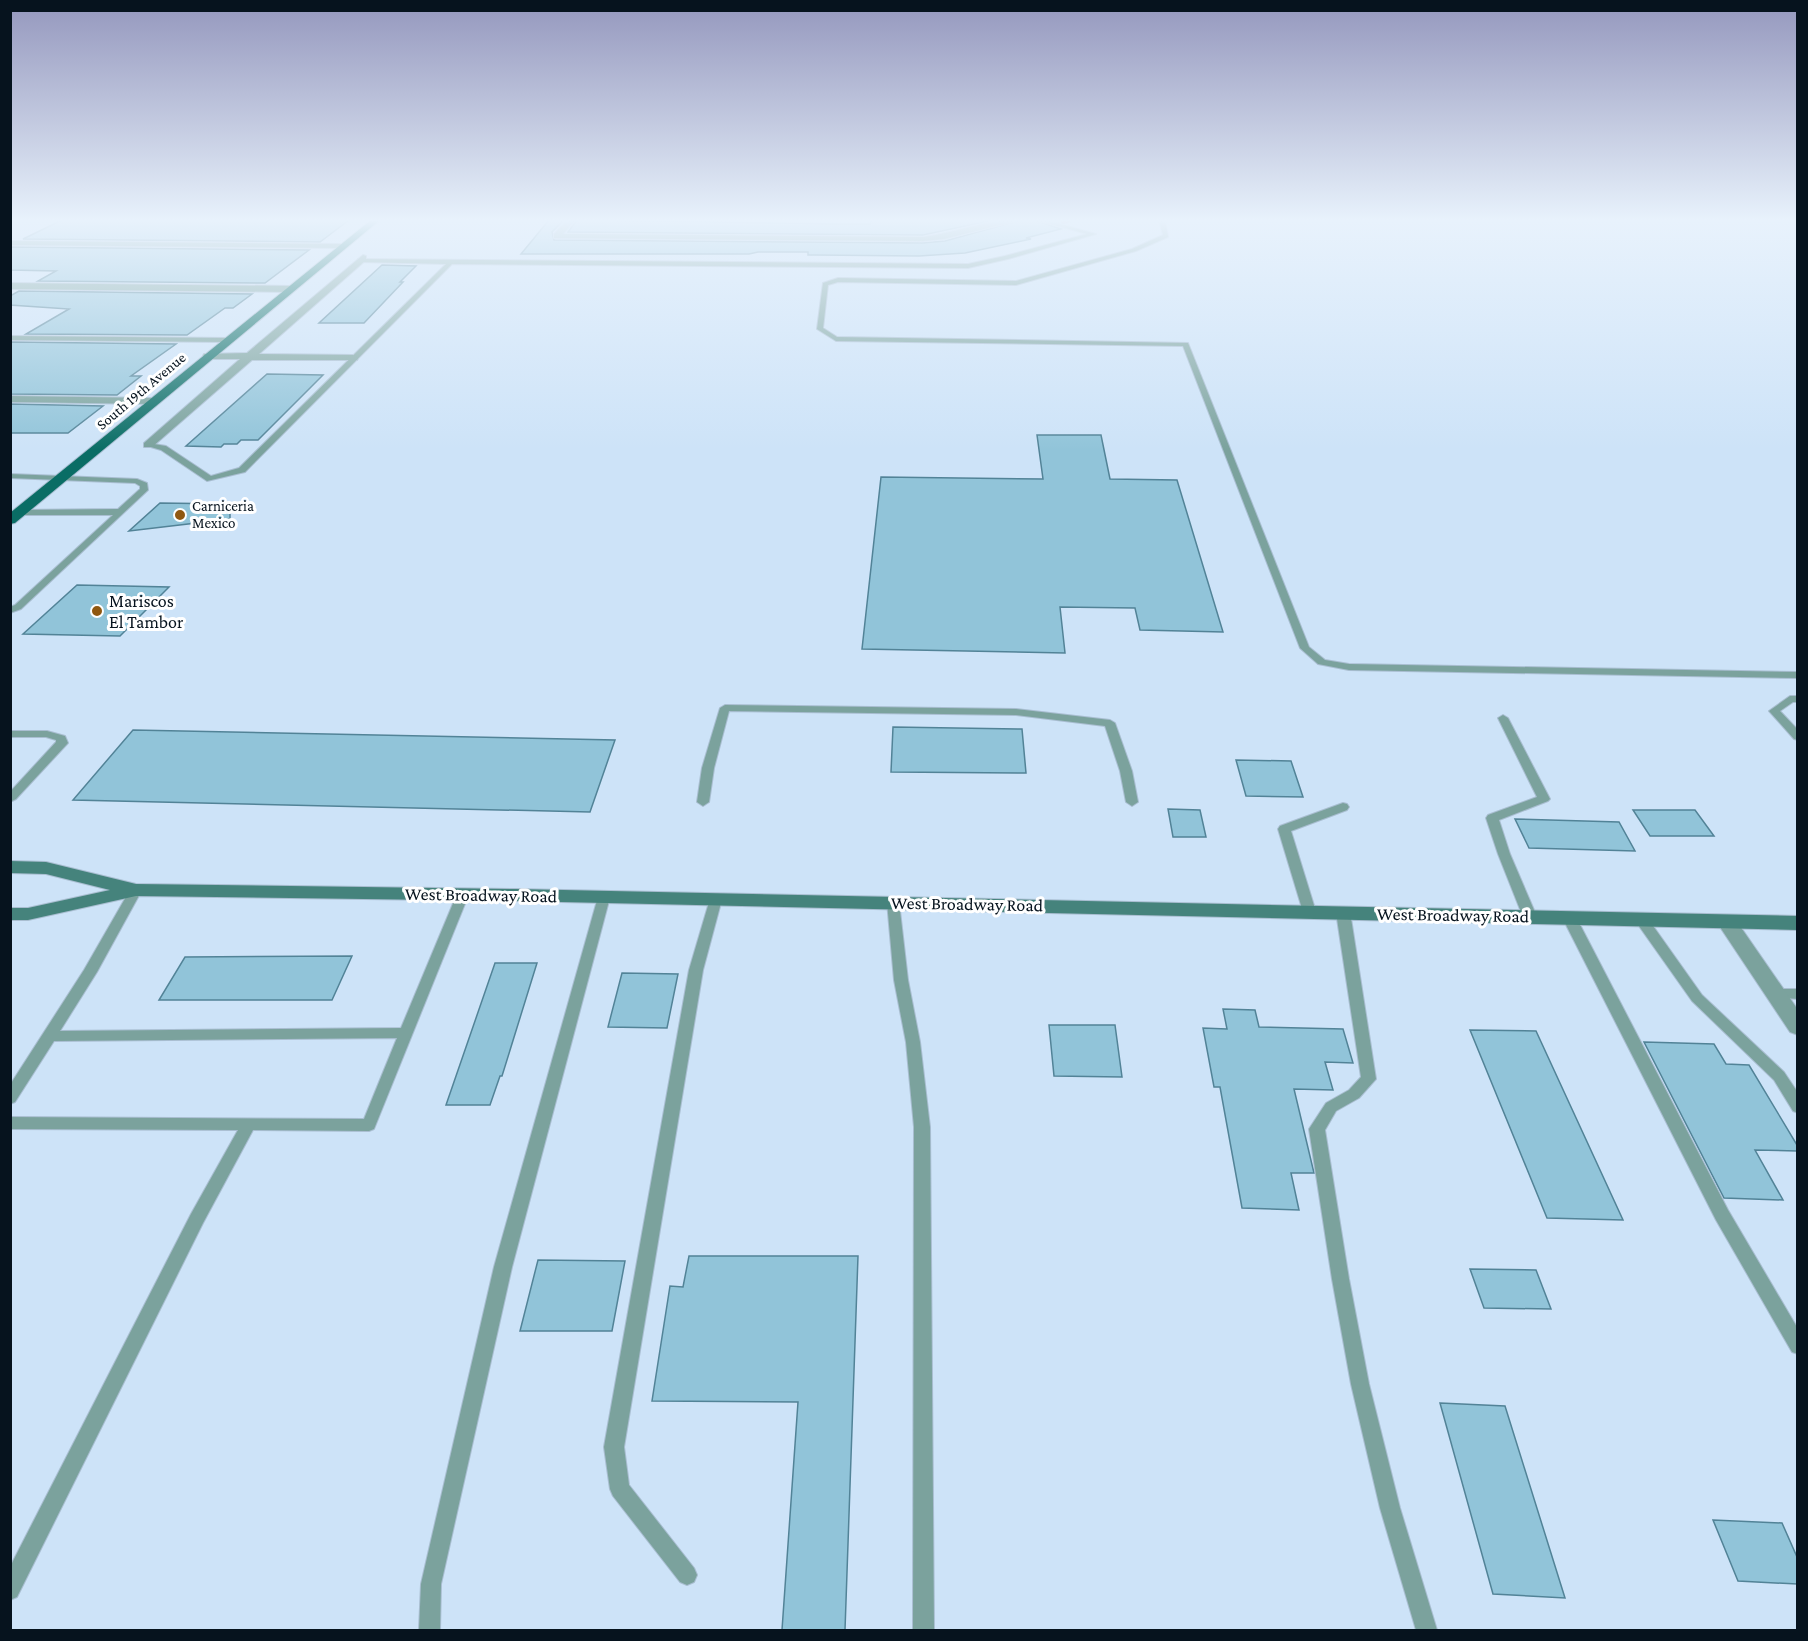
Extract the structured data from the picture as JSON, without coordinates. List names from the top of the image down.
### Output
{
  "streets": {
    "main road": ["South 19th Avenue", "West Broadway Road"]
  },
  "places": ["Carniceria Mexico", "Mariscos El Tambor"]
}
